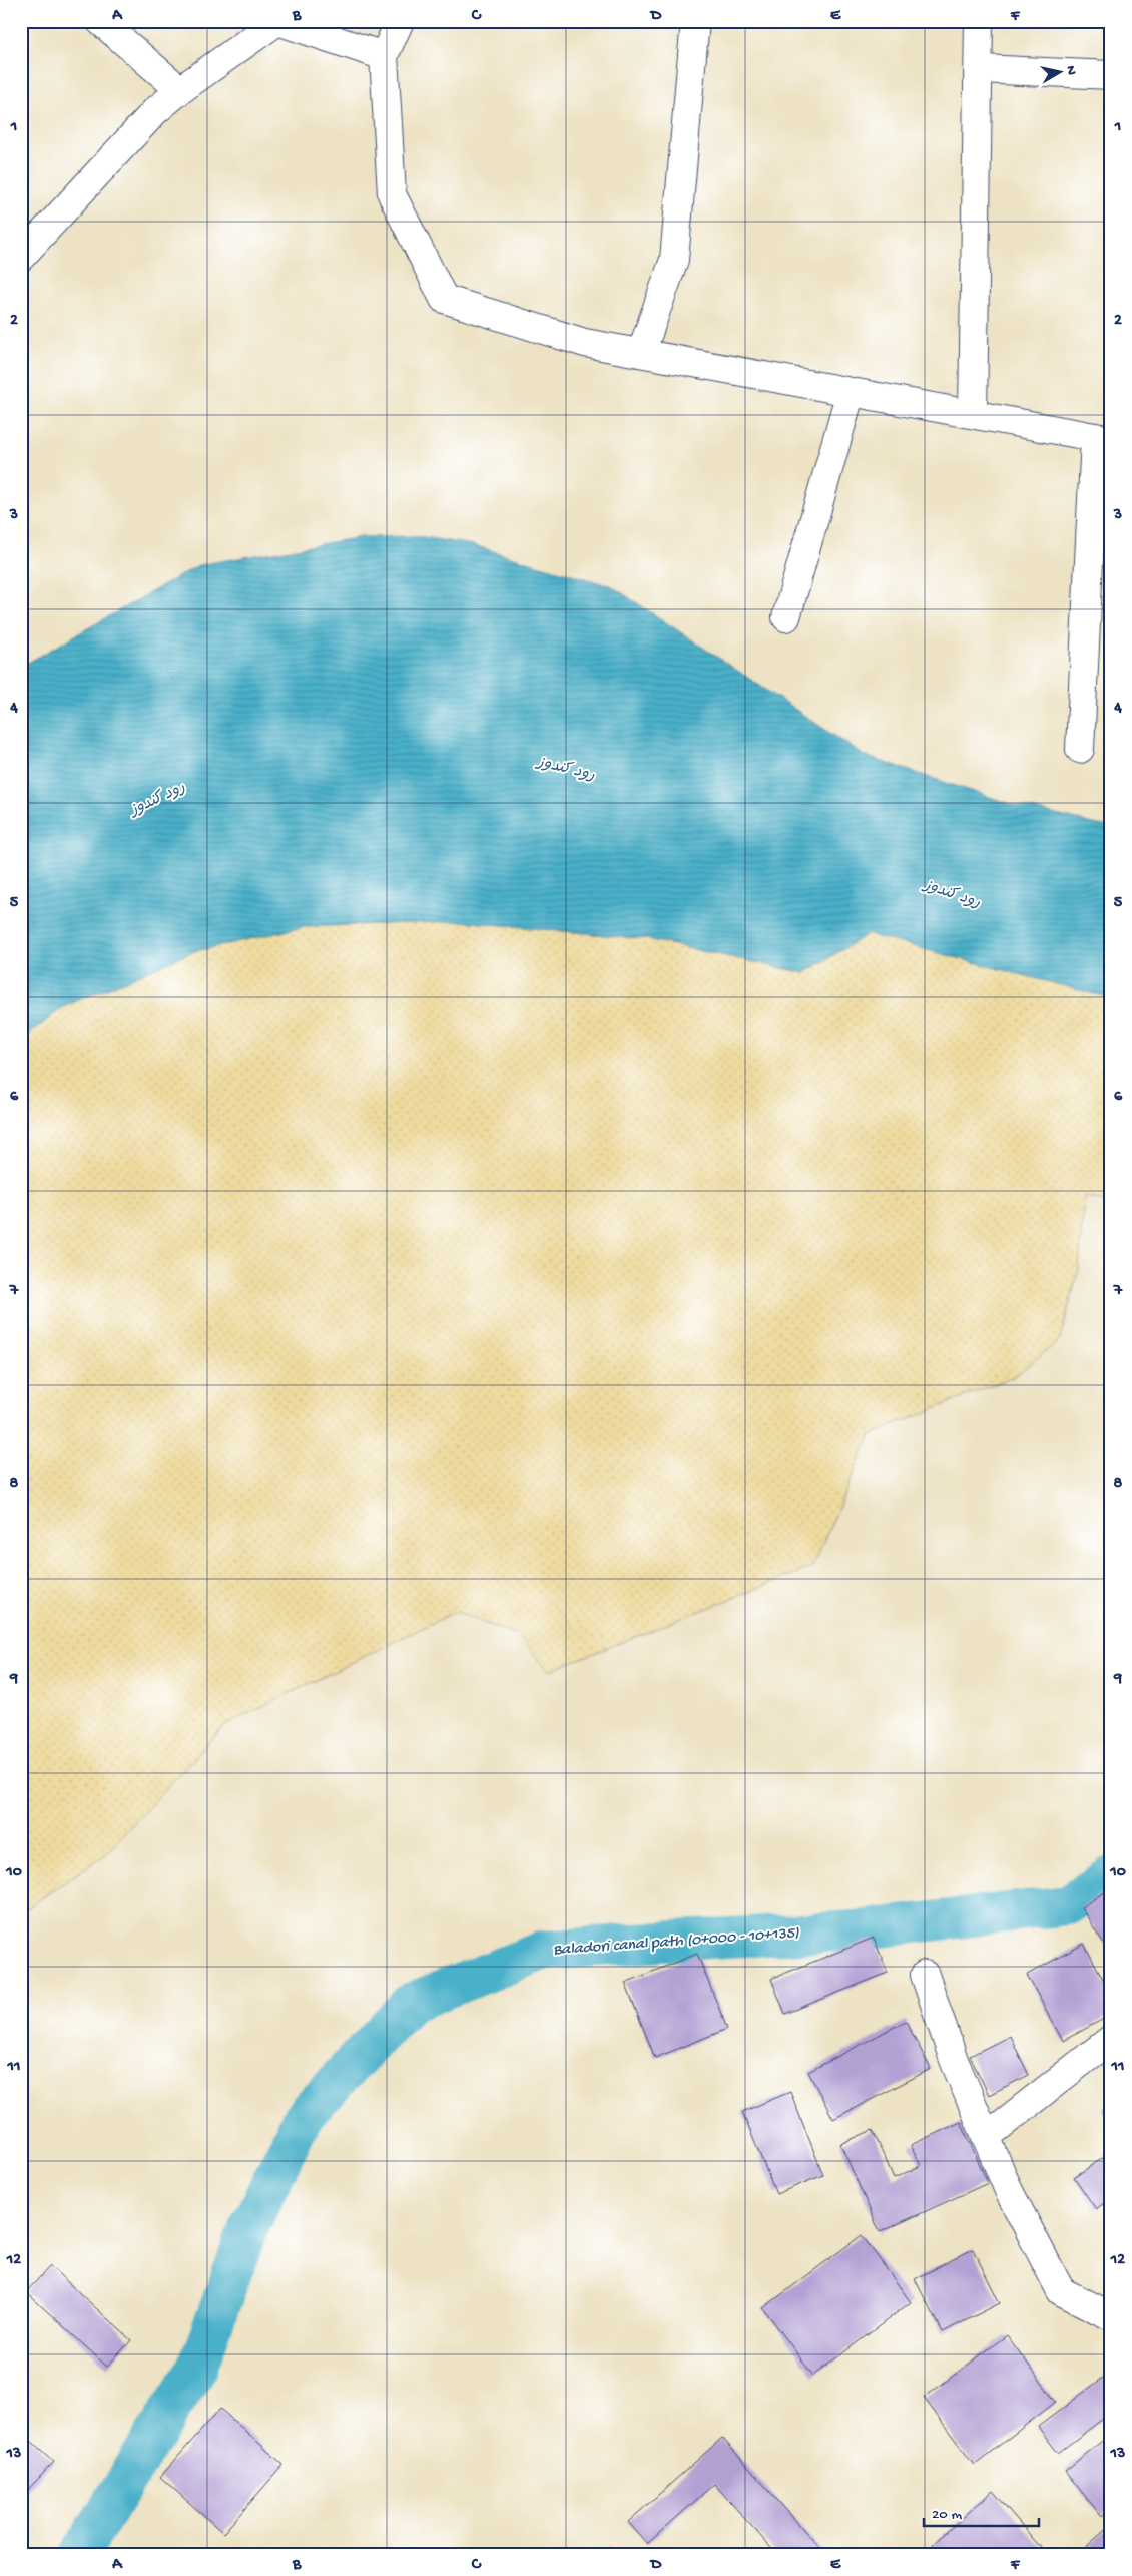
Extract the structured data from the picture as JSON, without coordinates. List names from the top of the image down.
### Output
{
  "water": ["رود کندوز", "Baladori canal path (0+000 - 10+135)"],
  "scale_bar": "20 m",
  "north": "right",
  "grid": {
    "columns": [
      "A",
      "B",
      "C",
      "D",
      "E",
      "F"
    ],
    "rows": [
      "1",
      "2",
      "3",
      "4",
      "5",
      "6",
      "7",
      "8",
      "9",
      "10",
      "11",
      "12",
      "13"
    ]
  }
}
